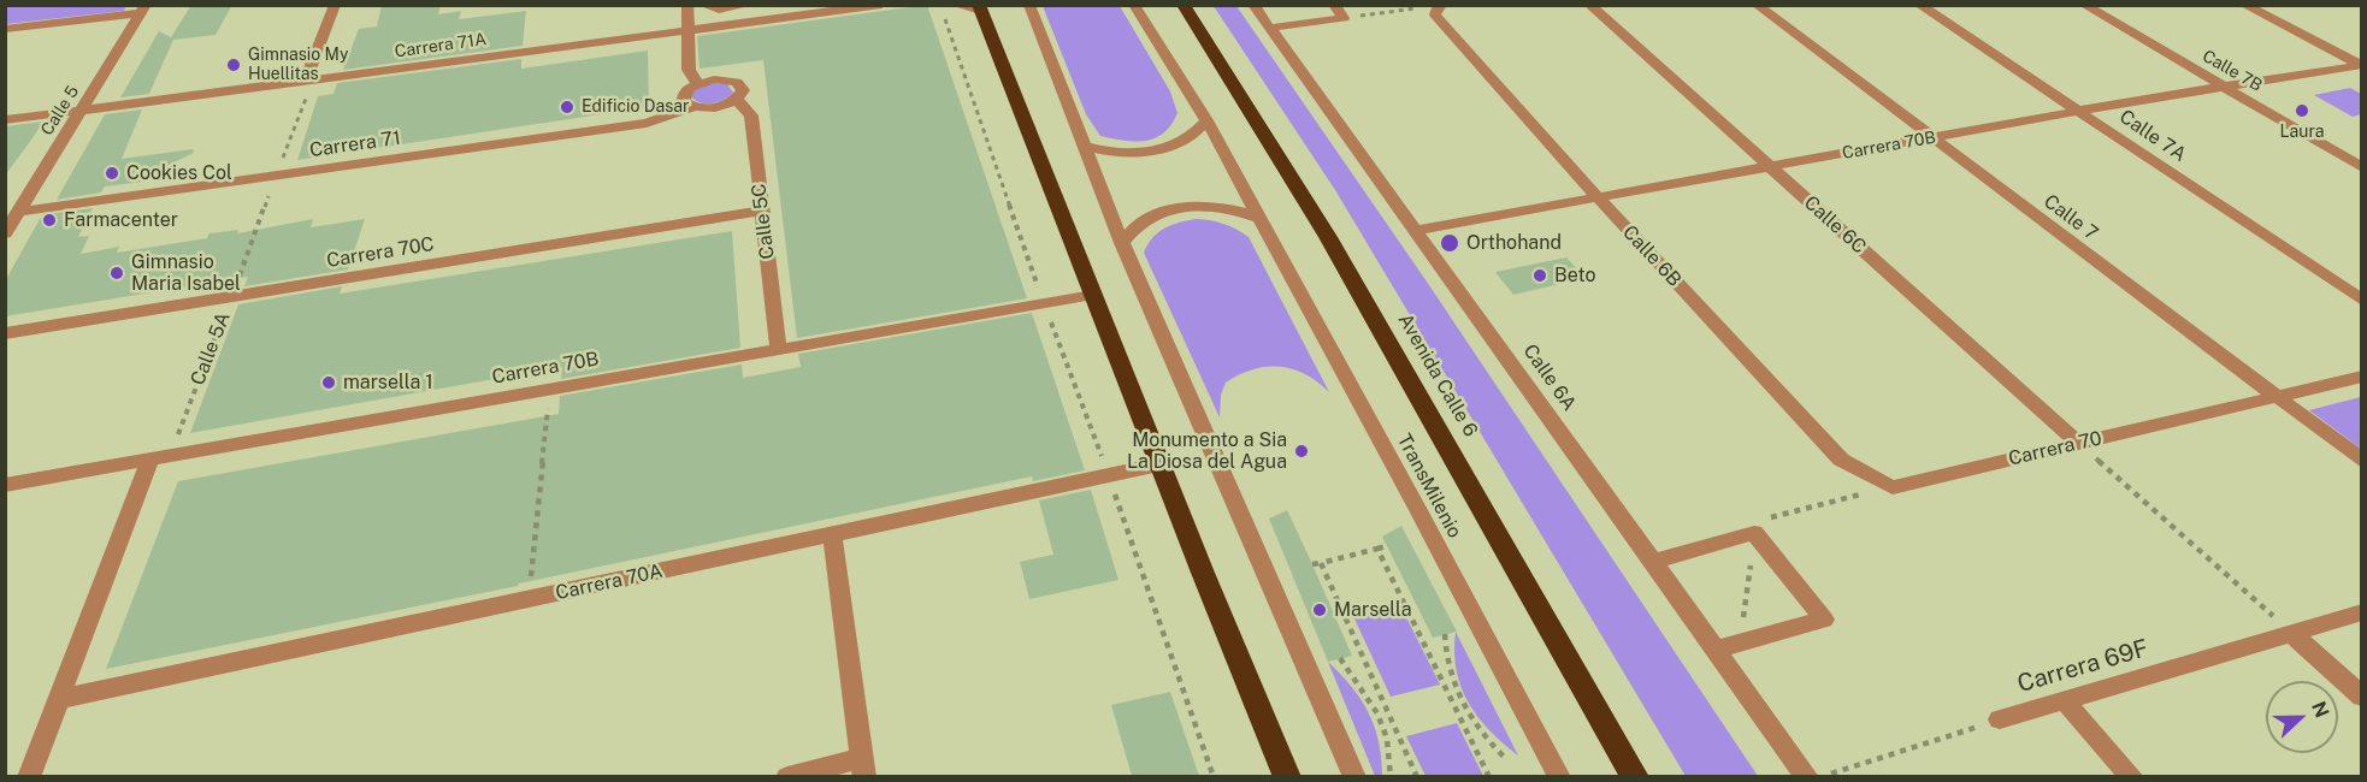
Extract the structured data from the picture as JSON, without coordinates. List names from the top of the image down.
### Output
{
  "streets": {
    "highway": ["Avenida Calle 6"],
    "street": [
      "Carrera 71A",
      "Calle 7B",
      "Calle 5",
      "Calle 7A",
      "Carrera 71",
      "Carrera 70B",
      "Calle 7",
      "Calle 5C",
      "Calle 6C",
      "Carrera 70C",
      "Calle 6B",
      "Calle 6A",
      "Carrera 70",
      "TransMilenio",
      "Carrera 70A",
      "Carrera 69F"
    ],
    "path": ["Calle 5A"]
  },
  "crossings": [
    ["Carrera 71A", "Calle 5"],
    ["Carrera 71A", "Calle 5A"],
    ["Calle 7B", "Carrera 70B"],
    ["Calle 5", "Carrera 71"],
    ["Calle 7A", "Carrera 70B"],
    ["Carrera 71", "Calle 5C"],
    ["Carrera 71", "Calle 5A"],
    ["Carrera 70B", "Calle 7"],
    ["Carrera 70B", "Calle 5C"],
    ["Carrera 70B", "Calle 6C"],
    ["Carrera 70B", "Calle 6B"],
    ["Carrera 70B", "Calle 5A"],
    ["Carrera 70B", "Calle 6A"],
    ["Calle 7", "Carrera 70"],
    ["Calle 5C", "Carrera 70C"],
    ["Calle 6C", "Carrera 70"],
    ["Carrera 70C", "Calle 5A"],
    ["Calle 6B", "Carrera 70"]
  ],
  "places": [
    "Gimnasio My Huellitas",
    "Edificio Dasar",
    "Laura",
    "Cookies Col",
    "Farmacenter",
    "Orthohand",
    "Gimnasio Maria Isabel",
    "Beto",
    "marsella 1",
    "Monumento a Sia La Diosa del Agua",
    "Marsella"
  ],
  "north": "right"
}
